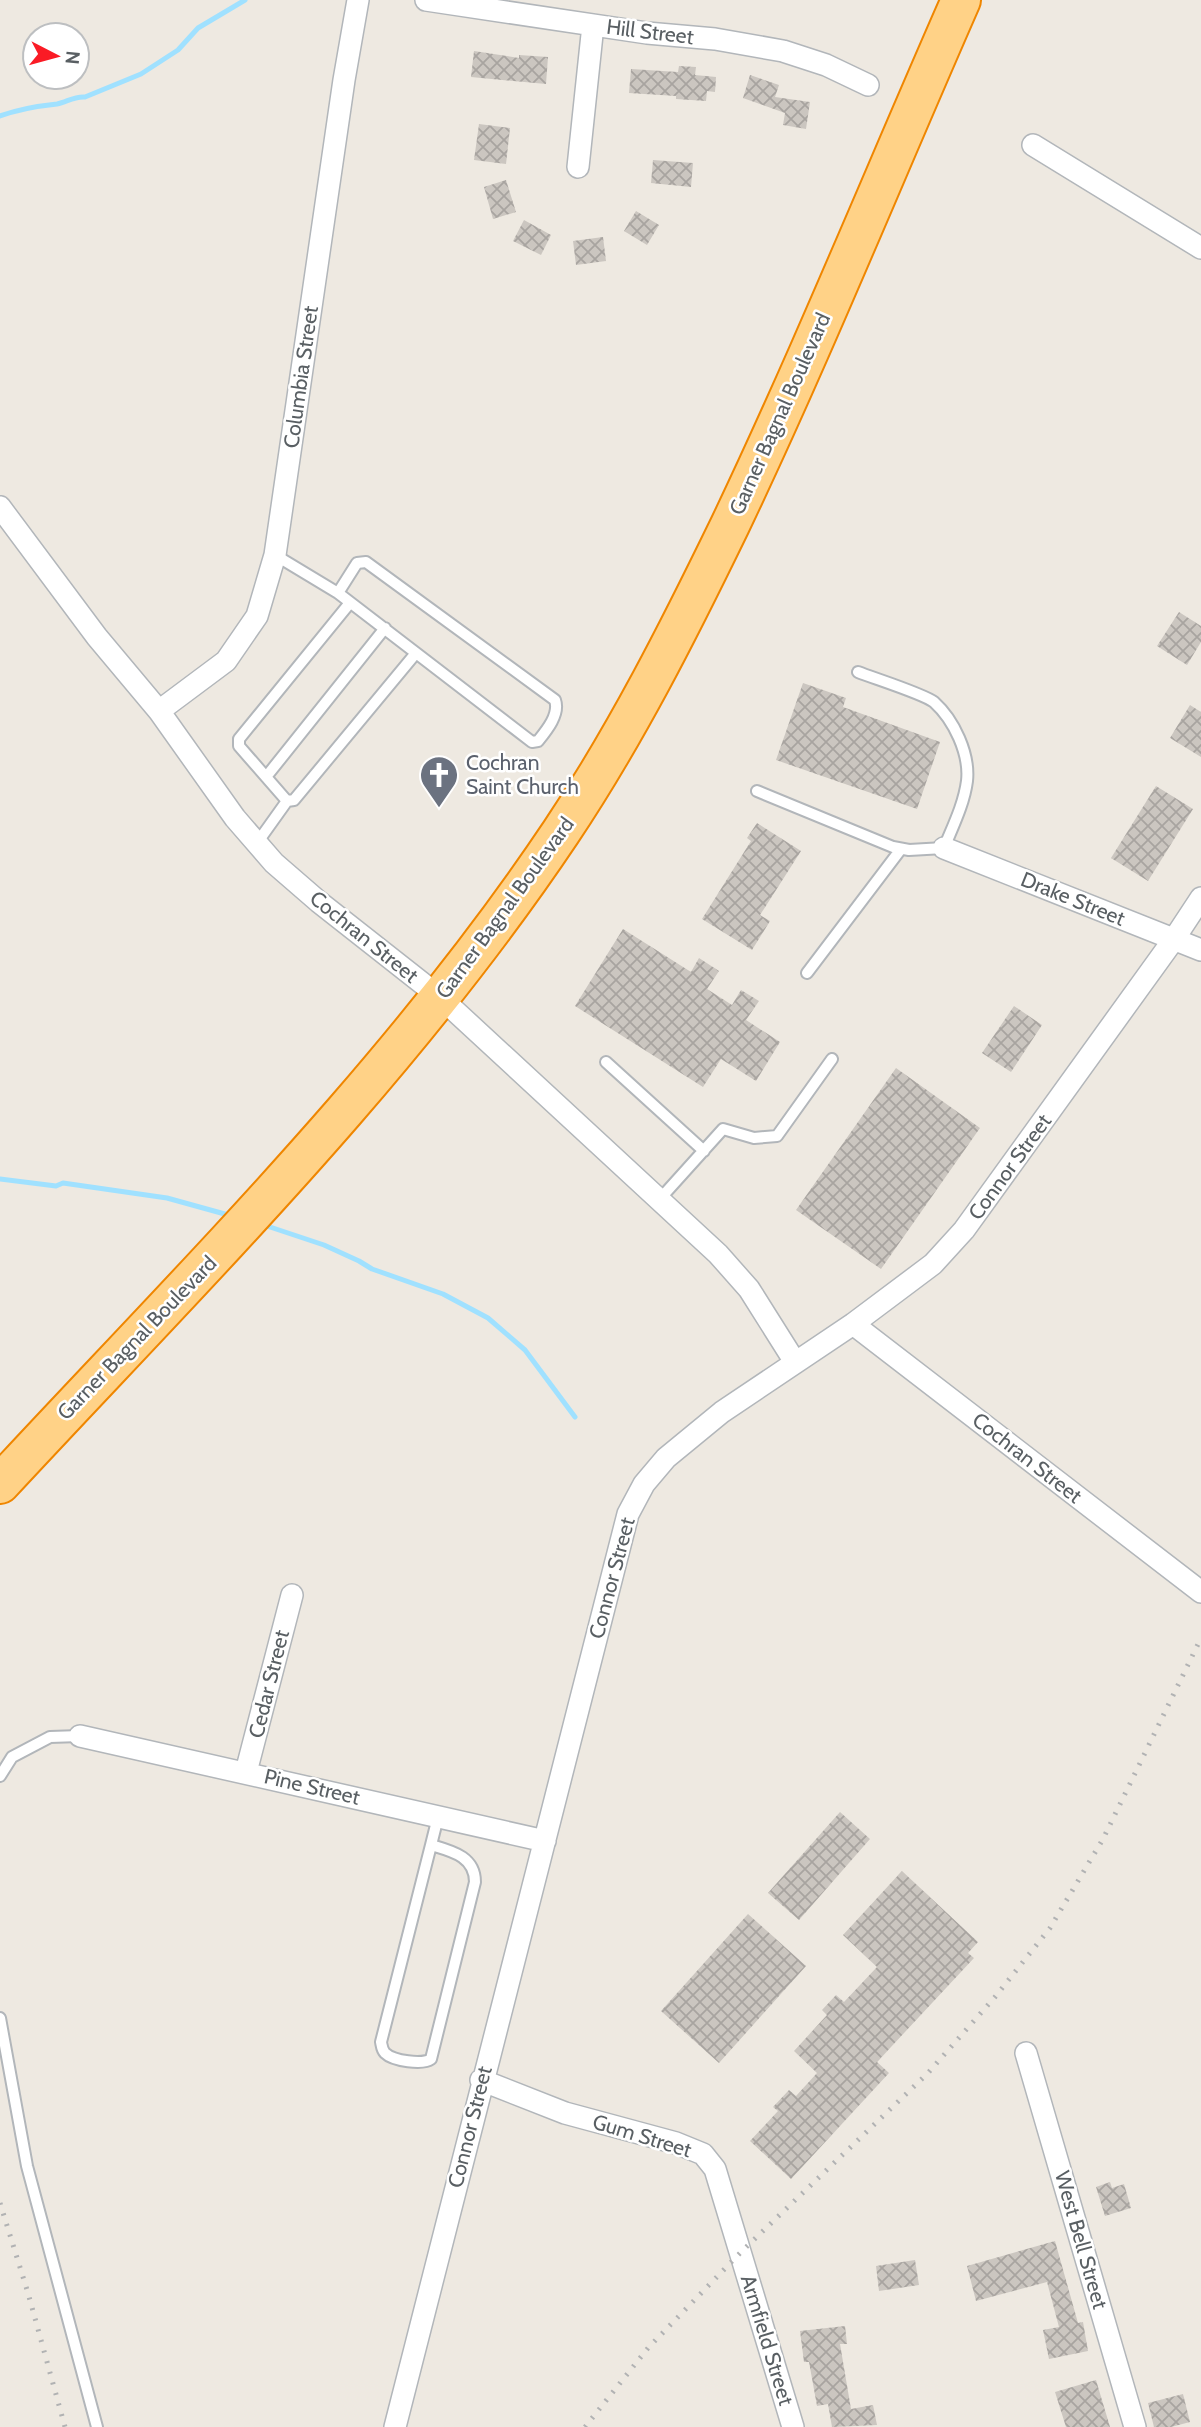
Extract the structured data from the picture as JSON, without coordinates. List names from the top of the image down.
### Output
{
  "streets": {
    "highway": ["Garner Bagnal Boulevard"],
    "street": [
      "Hill Street",
      "Columbia Street",
      "Drake Street",
      "Cochran Street",
      "Connor Street",
      "Cedar Street",
      "Pine Street",
      "Gum Street",
      "West Bell Street",
      "Armfield Street"
    ]
  },
  "crossings": [
    ["Columbia Street", "Cochran Street"],
    ["Garner Bagnal Boulevard", "Cochran Street"],
    ["Drake Street", "Connor Street"],
    ["Cochran Street", "Connor Street"],
    ["Connor Street", "Pine Street"],
    ["Connor Street", "Gum Street"],
    ["Cedar Street", "Pine Street"],
    ["Gum Street", "Armfield Street"]
  ],
  "places": {
    "church": ["Cochran Saint Church"]
  },
  "north": "right"
}
